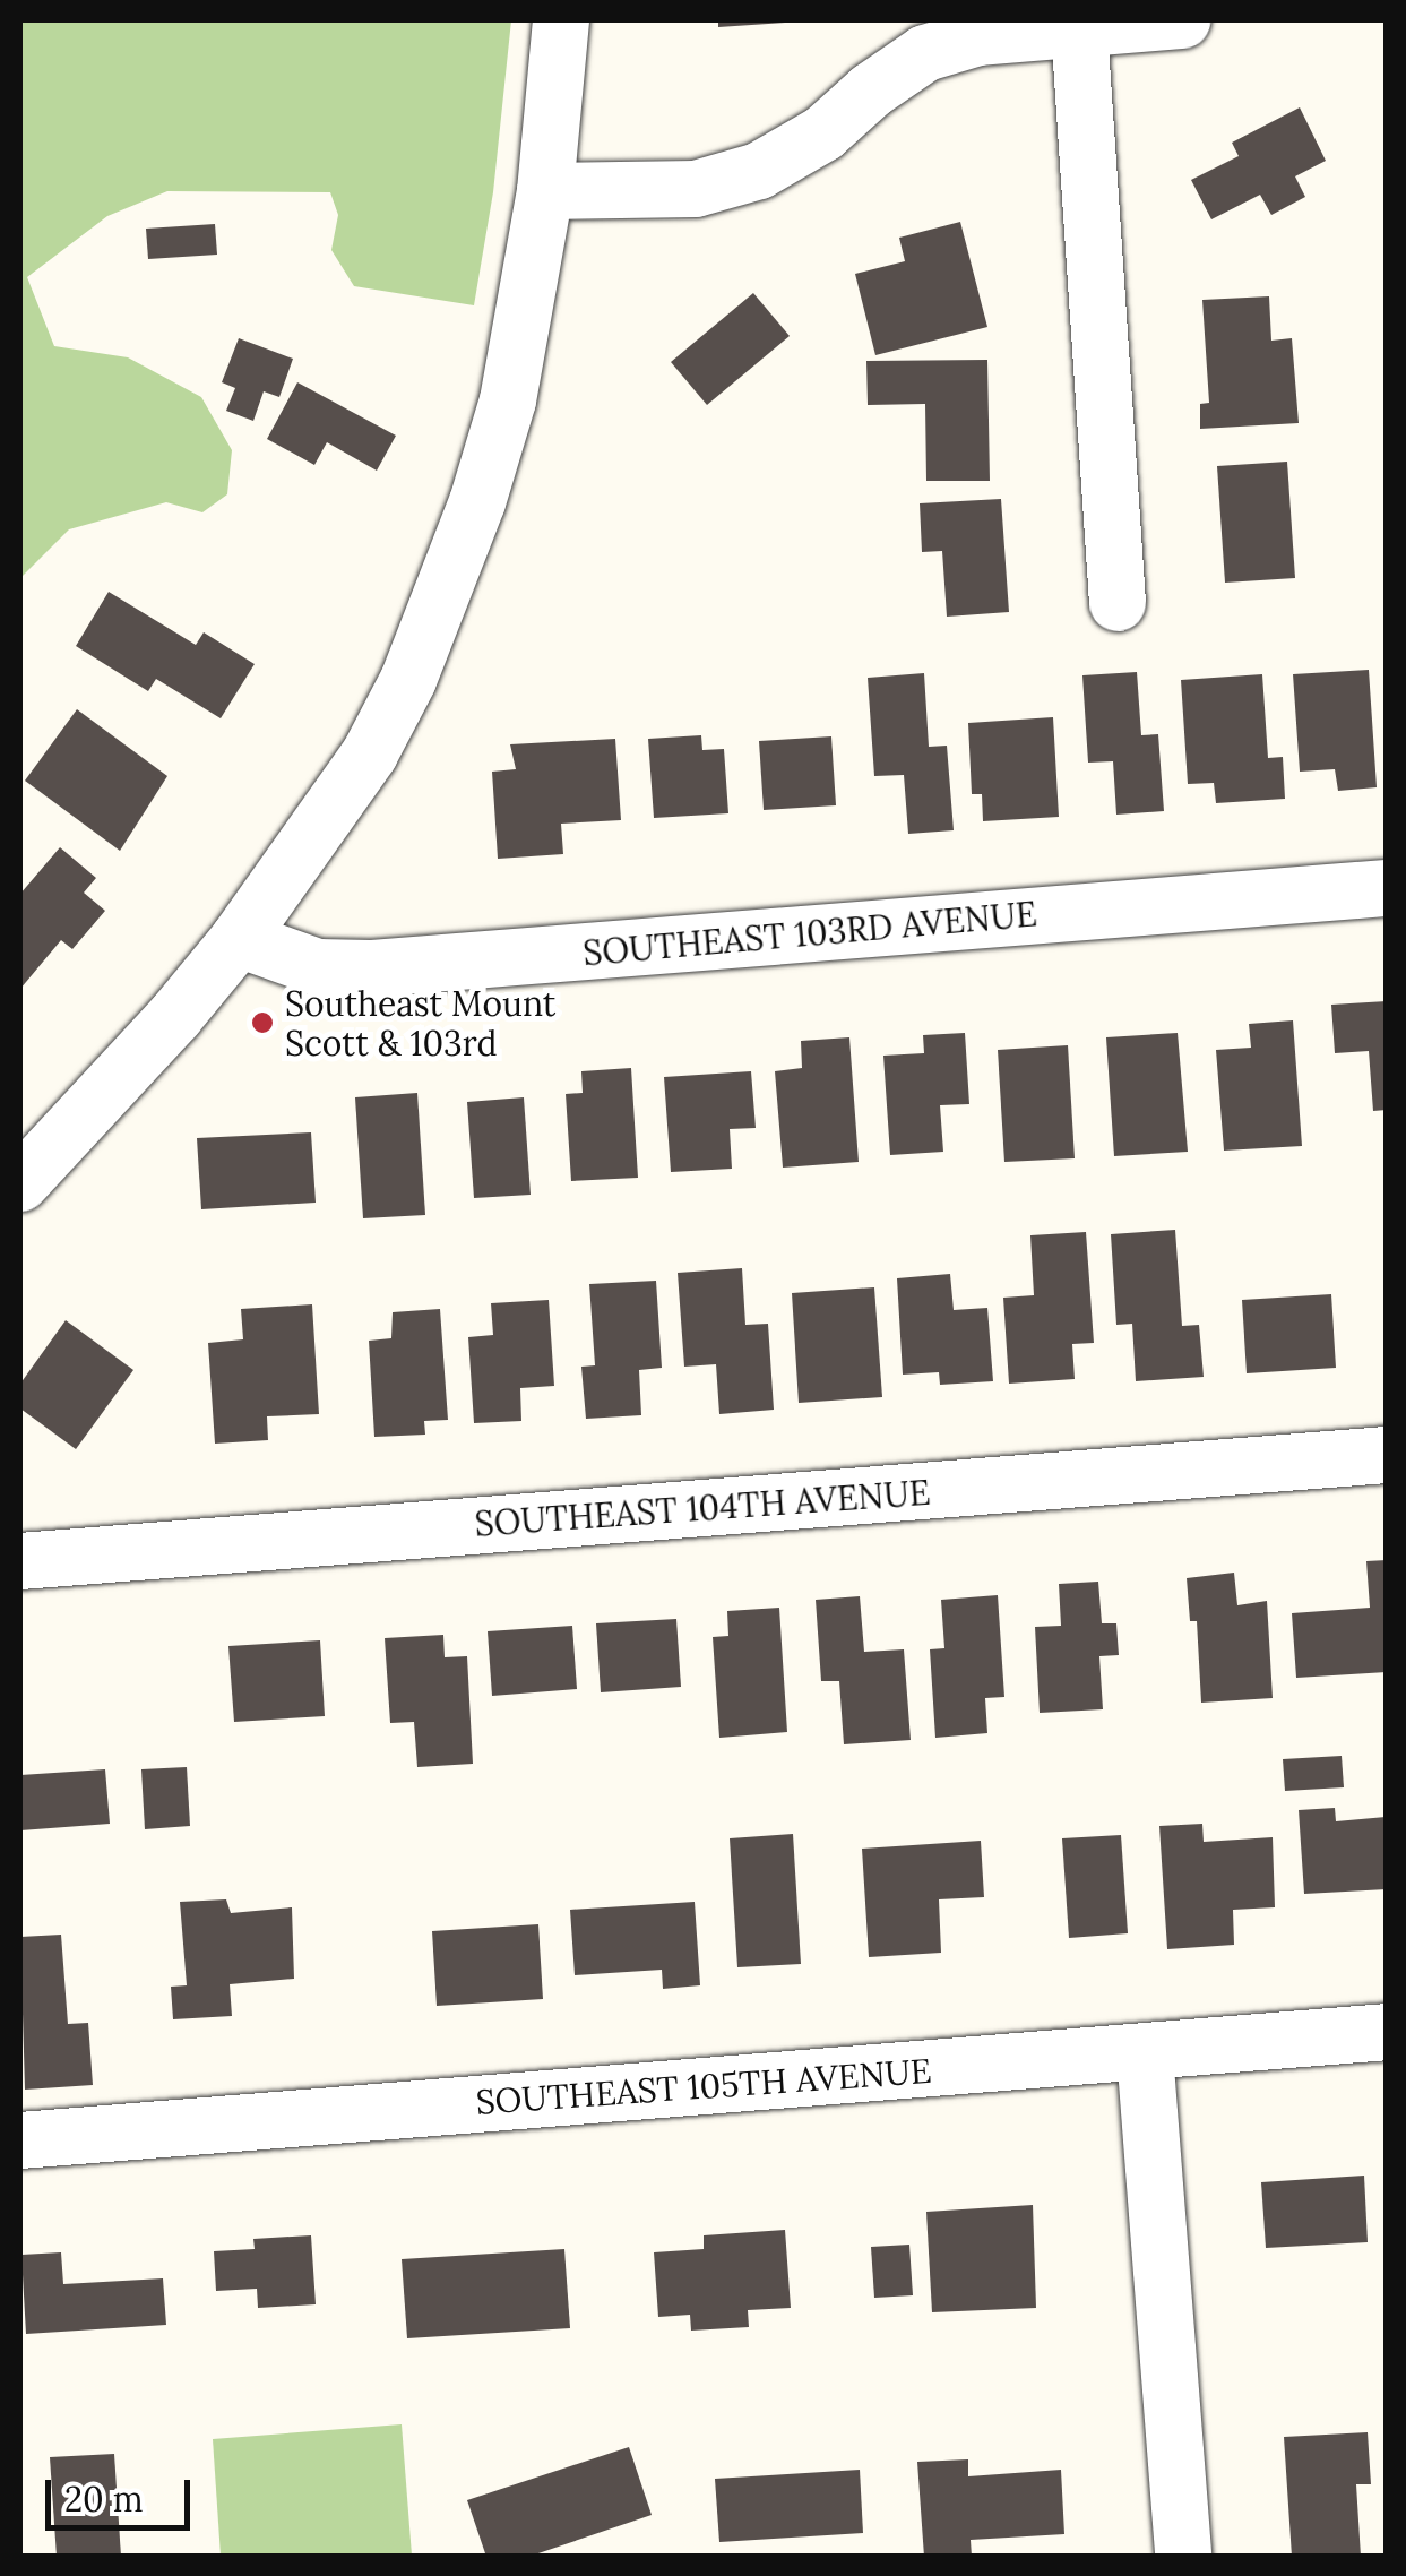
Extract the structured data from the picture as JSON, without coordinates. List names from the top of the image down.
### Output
{
  "streets": {
    "street": ["SOUTHEAST 103RD AVENUE", "SOUTHEAST 104TH AVENUE", "SOUTHEAST 105TH AVENUE"]
  },
  "places": ["Southeast Mount Scott & 103rd"],
  "scale_bar": "20 m"
}
